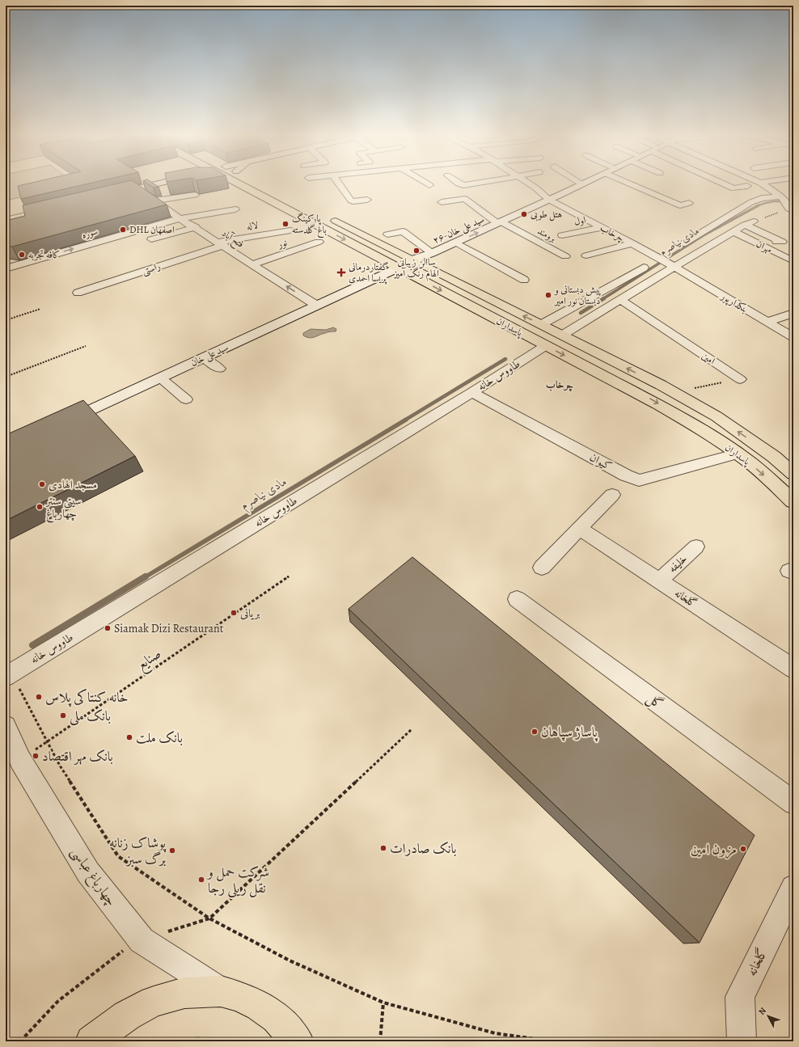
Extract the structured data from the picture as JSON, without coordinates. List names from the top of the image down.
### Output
{
  "streets": {
    "main road": ["۲۶-سید علی خان", "پاسداران", "سید علی خان"],
    "street": [
      "اول",
      "لاله",
      "سوره",
      "چرخاب",
      "برومند",
      "فتح آباد",
      "نور",
      "مهران",
      "راستی",
      "بنکدارپور",
      "امین",
      "طاووس خانه",
      "کیوان",
      "خلیفه",
      "گلخانه",
      "گل",
      "چهارباغ عباسی"
    ],
    "path": ["صنایع"]
  },
  "crossings": [
    ["اول", "چرخاب"],
    ["لاله", "فتح آباد"],
    ["لاله", "راستی"],
    ["۲۶-سید علی خان", "چرخاب"],
    ["۲۶-سید علی خان", "برومند"],
    ["۲۶-سید علی خان", "پاسداران"],
    ["۲۶-سید علی خان", "سید علی خان"],
    ["سوره", "فتح آباد"],
    ["چرخاب", "بنکدارپور"],
    ["فتح آباد", "نور"],
    ["فتح آباد", "راستی"],
    ["فتح آباد", "سید علی خان"],
    ["پاسداران", "سید علی خان"],
    ["پاسداران", "طاووس خانه"],
    ["پاسداران", "کیوان"],
    ["طاووس خانه", "کیوان"],
    ["خلیفه", "گلخانه"],
    ["صنایع", "چهارباغ عباسی"]
  ],
  "one_way": ["فتح آباد"],
  "districts": ["چرخاب"],
  "water": ["مادی نیاصرم"],
  "places": {
    "other": [
      "هتل طوبی",
      "پارکینگ باغ گلدسته",
      "DHL اصفهان",
      "ساالن زیبایی الهام رنگ آمیز",
      "کافه تجربه",
      "پیش دبستانی و دبستان نور امیر",
      "مسجد الهادی",
      "سیتی سنتر چهارباغ",
      "بریانی",
      "Siamak Dizi Restaurant",
      "خانه کنتاکی پلاس",
      "بانک ملی",
      "پاساژ سپاهان",
      "بانک ملت",
      "بانک مهر اقتصاد",
      "بانک صادرات",
      "مزون امین",
      "پوشاک زنانه برگ سبز",
      "شرکت حمل و نقل ریلی رجا"
    ],
    "health": ["گفتاردرمانی پریسا احمدی"]
  },
  "north": "top left"
}
